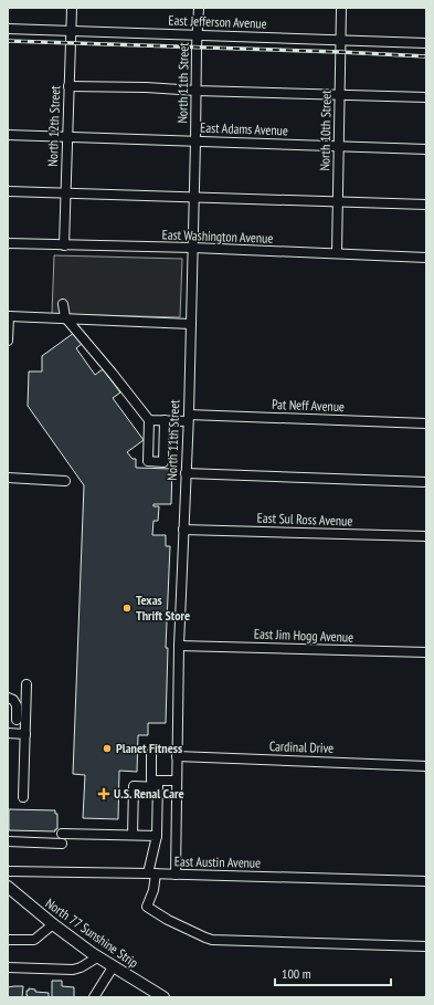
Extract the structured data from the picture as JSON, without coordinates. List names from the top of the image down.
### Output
{
  "streets": {
    "main road": ["North 77 Sunshine Strip"],
    "street": [
      "East Jefferson Avenue",
      "North 11th Street",
      "North 12th Street",
      "East Adams Avenue",
      "North 10th Street",
      "East Washington Avenue",
      "Pat Neff Avenue",
      "East Sul Ross Avenue",
      "East Jim Hogg Avenue",
      "Cardinal Drive",
      "East Austin Avenue"
    ]
  },
  "crossings": [
    ["East Jefferson Avenue", "North 11th Street"],
    ["East Jefferson Avenue", "North 12th Street"],
    ["East Jefferson Avenue", "North 10th Street"],
    ["North 11th Street", "East Adams Avenue"],
    ["North 11th Street", "East Washington Avenue"],
    ["North 11th Street", "Pat Neff Avenue"],
    ["North 11th Street", "East Sul Ross Avenue"],
    ["North 11th Street", "East Jim Hogg Avenue"],
    ["North 11th Street", "Cardinal Drive"],
    ["North 11th Street", "East Austin Avenue"],
    ["North 12th Street", "East Adams Avenue"],
    ["North 12th Street", "East Washington Avenue"],
    ["East Adams Avenue", "North 10th Street"],
    ["North 10th Street", "East Washington Avenue"]
  ],
  "places": {
    "other": ["Texas Thrift Store", "Planet Fitness"],
    "health": ["U.S. Renal Care"]
  },
  "scale_bar": "100 m"
}
